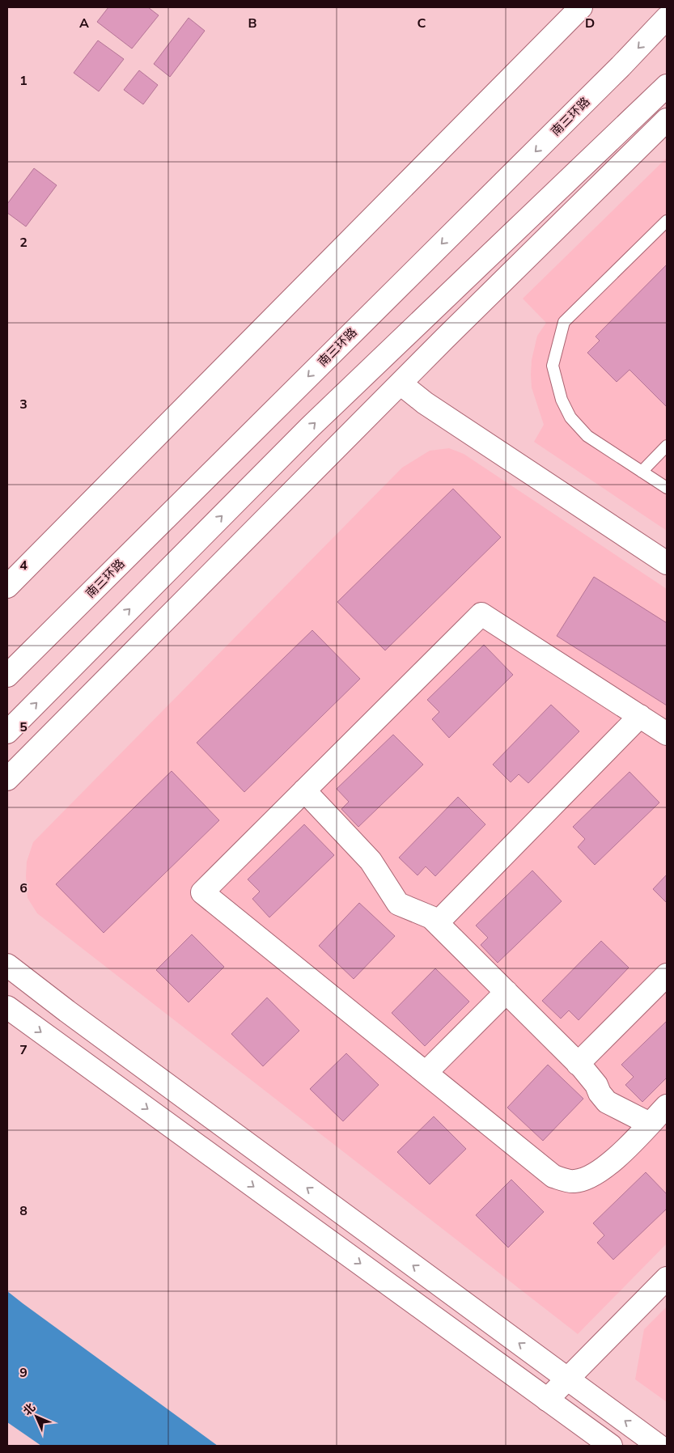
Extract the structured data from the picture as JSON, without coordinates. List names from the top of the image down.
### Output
{
  "streets": {
    "street": ["南三环路"]
  },
  "north": "top left",
  "grid": {
    "columns": [
      "A",
      "B",
      "C",
      "D"
    ],
    "rows": [
      "1",
      "2",
      "3",
      "4",
      "5",
      "6",
      "7",
      "8",
      "9"
    ]
  }
}
